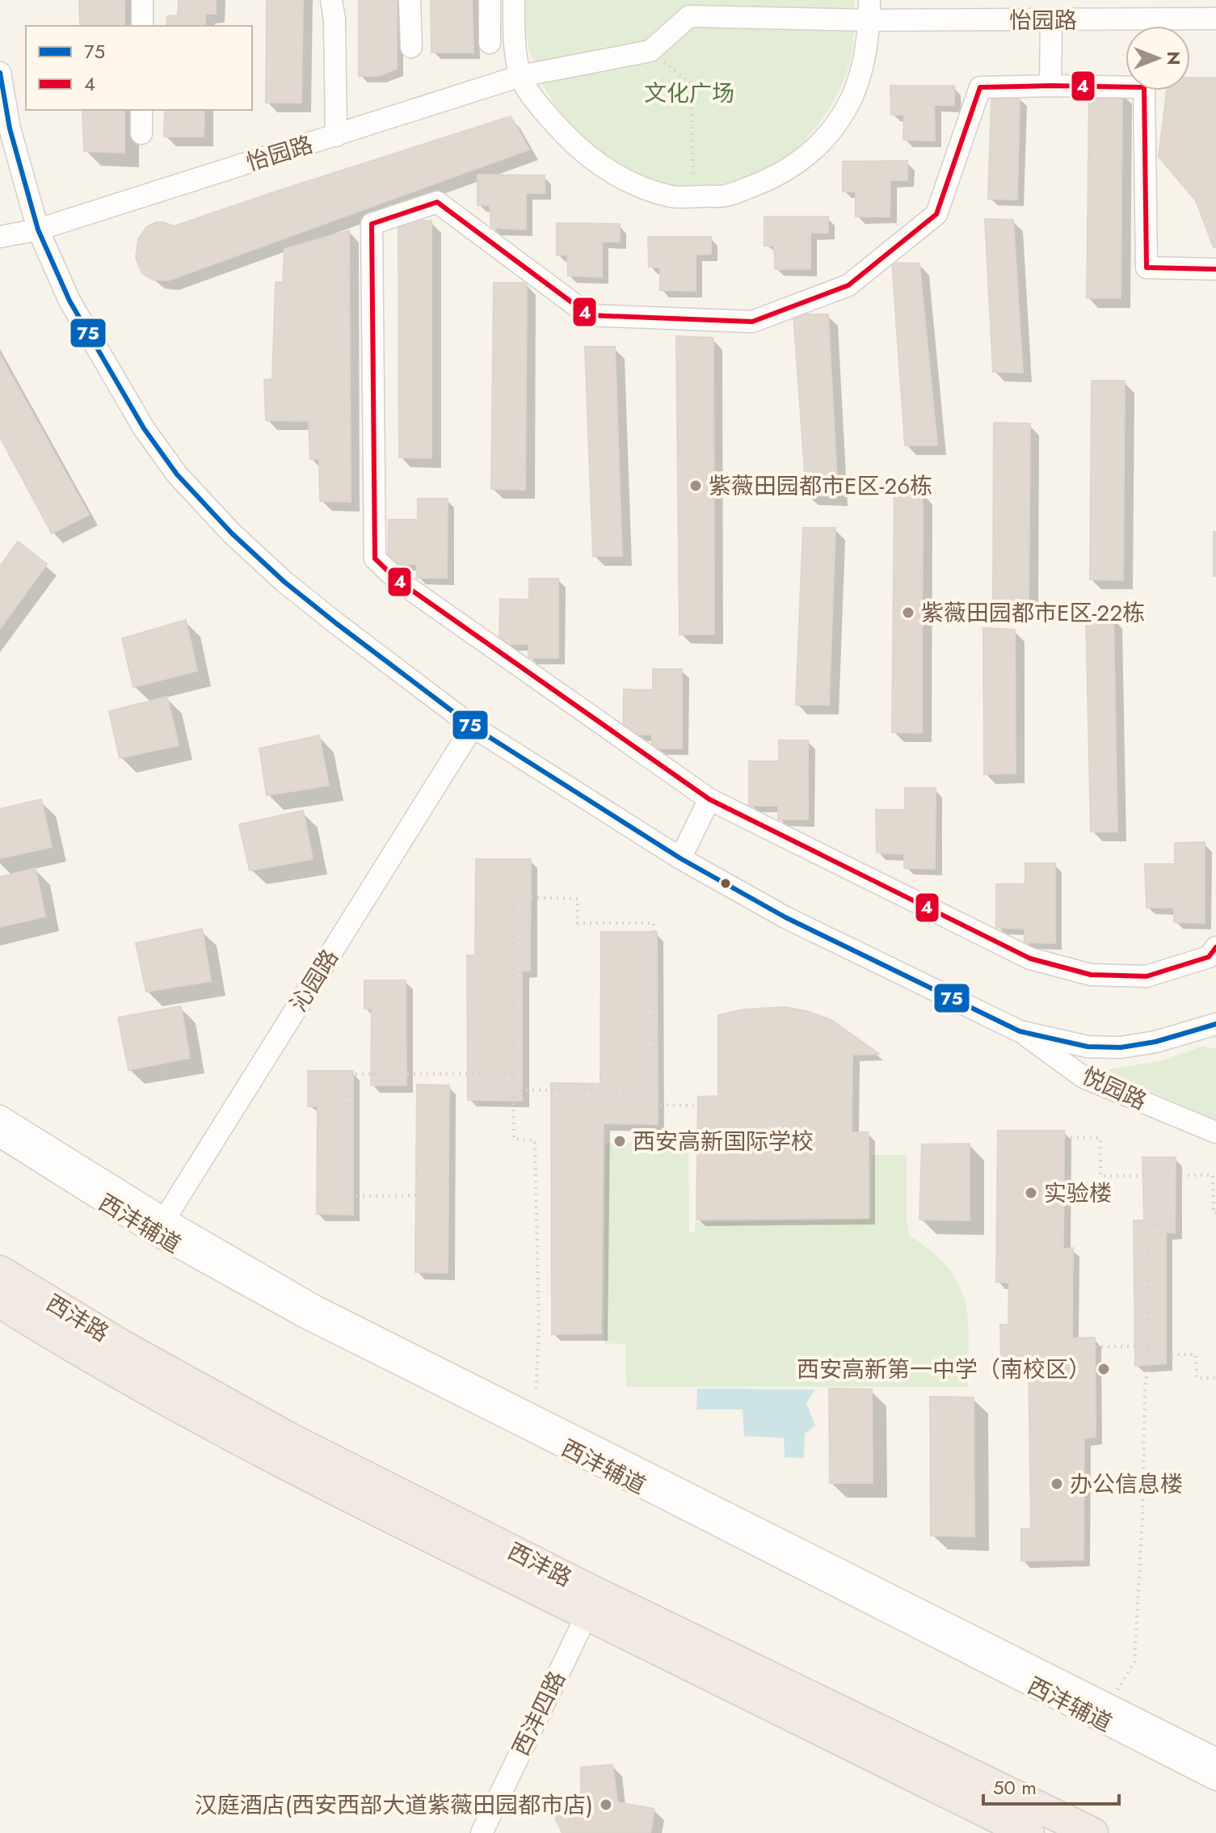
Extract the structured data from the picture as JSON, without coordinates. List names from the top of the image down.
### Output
{
  "streets": {
    "highway": ["西沣路"],
    "street": [
      "怡园路",
      "沁园路",
      "悦园路",
      "西沣辅道",
      "西沣四路"
    ]
  },
  "crossings": [
    ["沁园路", "西沣辅道"],
    ["西沣路", "西沣四路"]
  ],
  "parks": ["文化广场"],
  "places": [
    "紫薇田园都市E区-26栋",
    "紫薇田园都市E区-22栋",
    "西安高新国际学校",
    "实验楼",
    "西安高新第一中学（南校区）",
    "办公信息楼",
    "汉庭酒店(西安西部大道紫薇田园都市店)"
  ],
  "lines": ["transit line 75", "transit line 4"],
  "legend": ["75", "4"],
  "scale_bar": "50 m",
  "north": "right"
}
